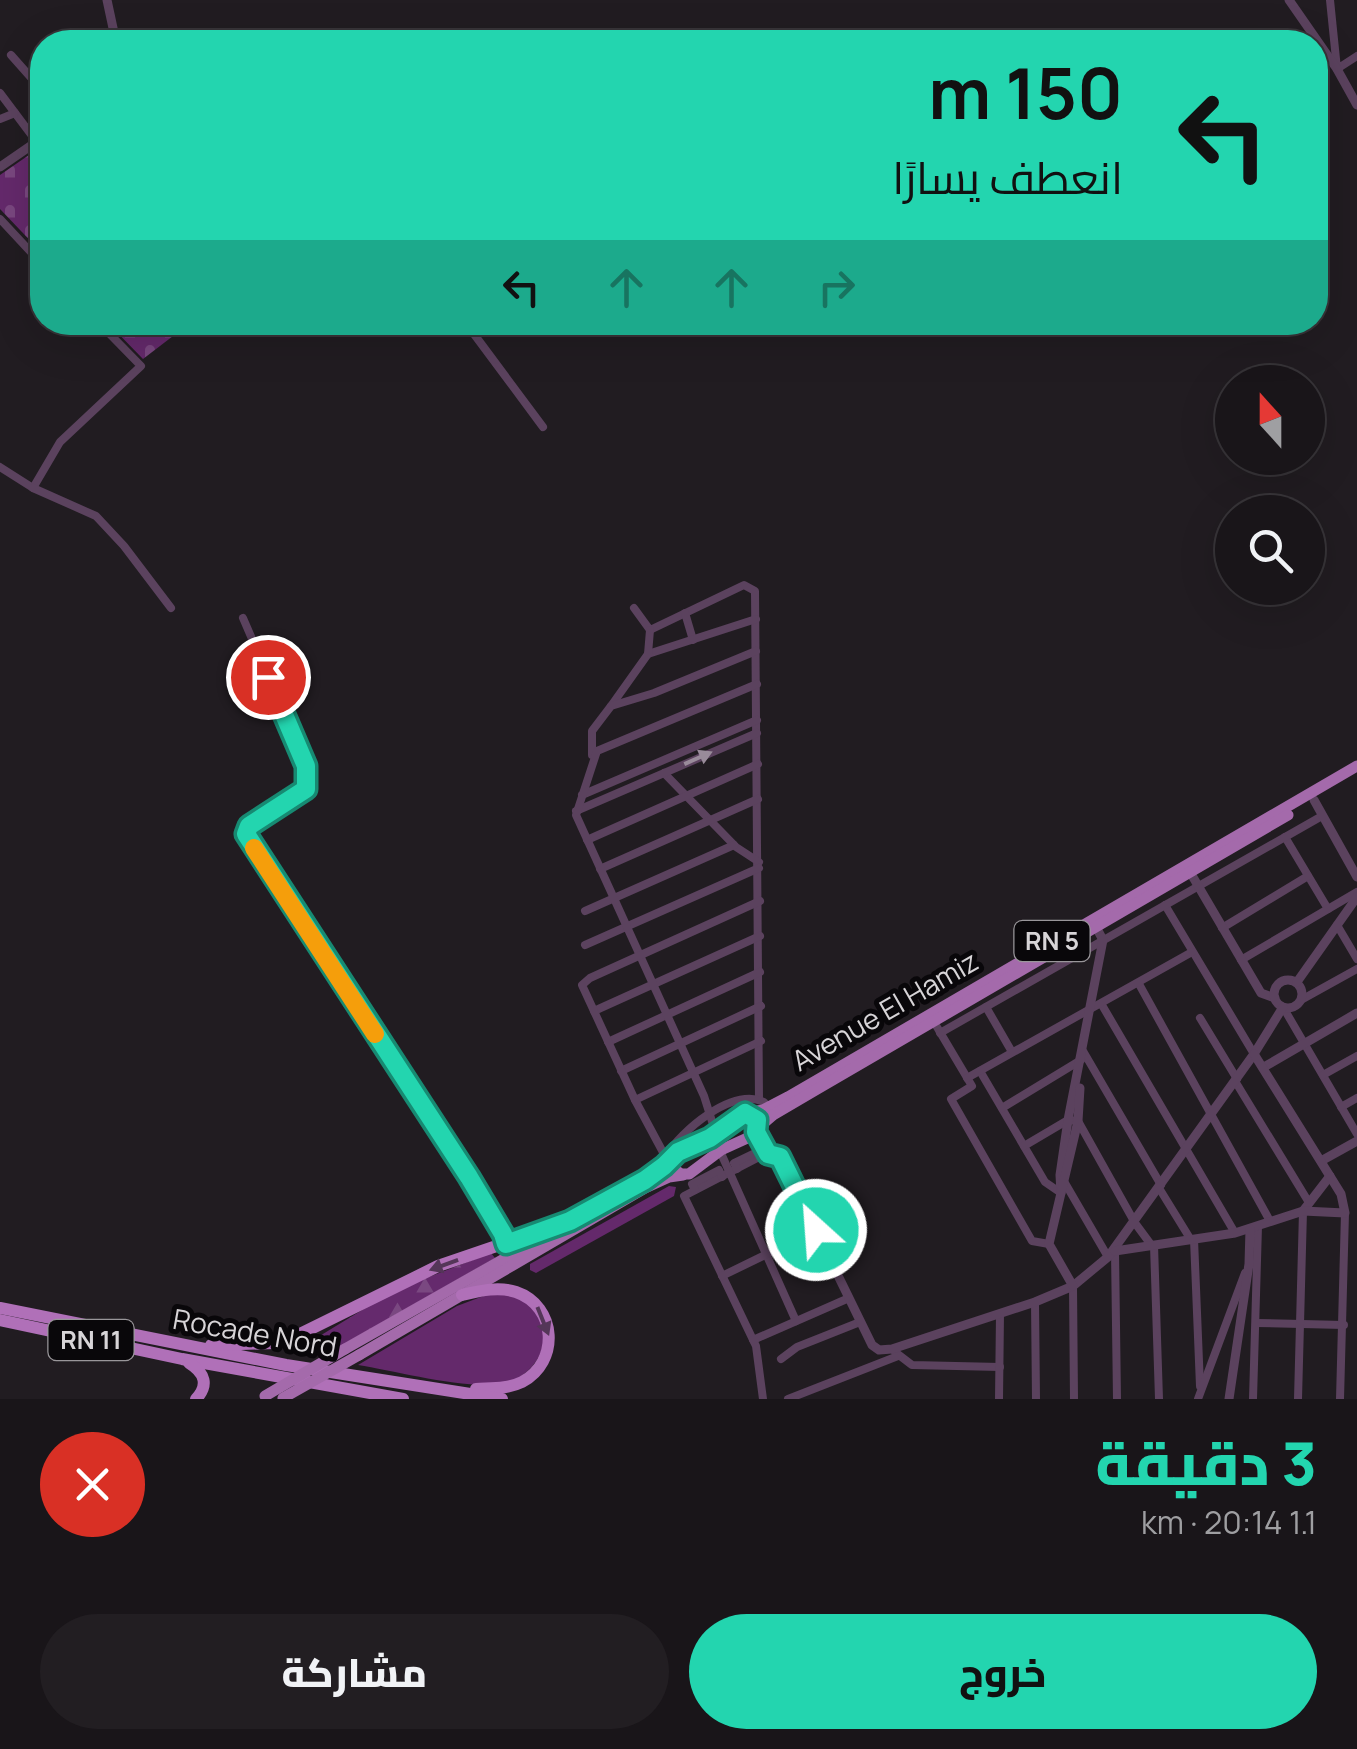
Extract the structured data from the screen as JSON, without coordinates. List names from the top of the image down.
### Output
{
  "streets": {
    "highway": [
      "RN 5",
      "Avenue El Hamiz",
      "Rocade Nord",
      "RN 11"
    ]
  },
  "north": "top",
  "page": {
    "turn": ["150 m", "انعطف يسارًا"],
    "heading": ["3 دقيقة", "1.1 km · 20:14"],
    "buttons": ["خروج", "مشاركة"]
  }
}
